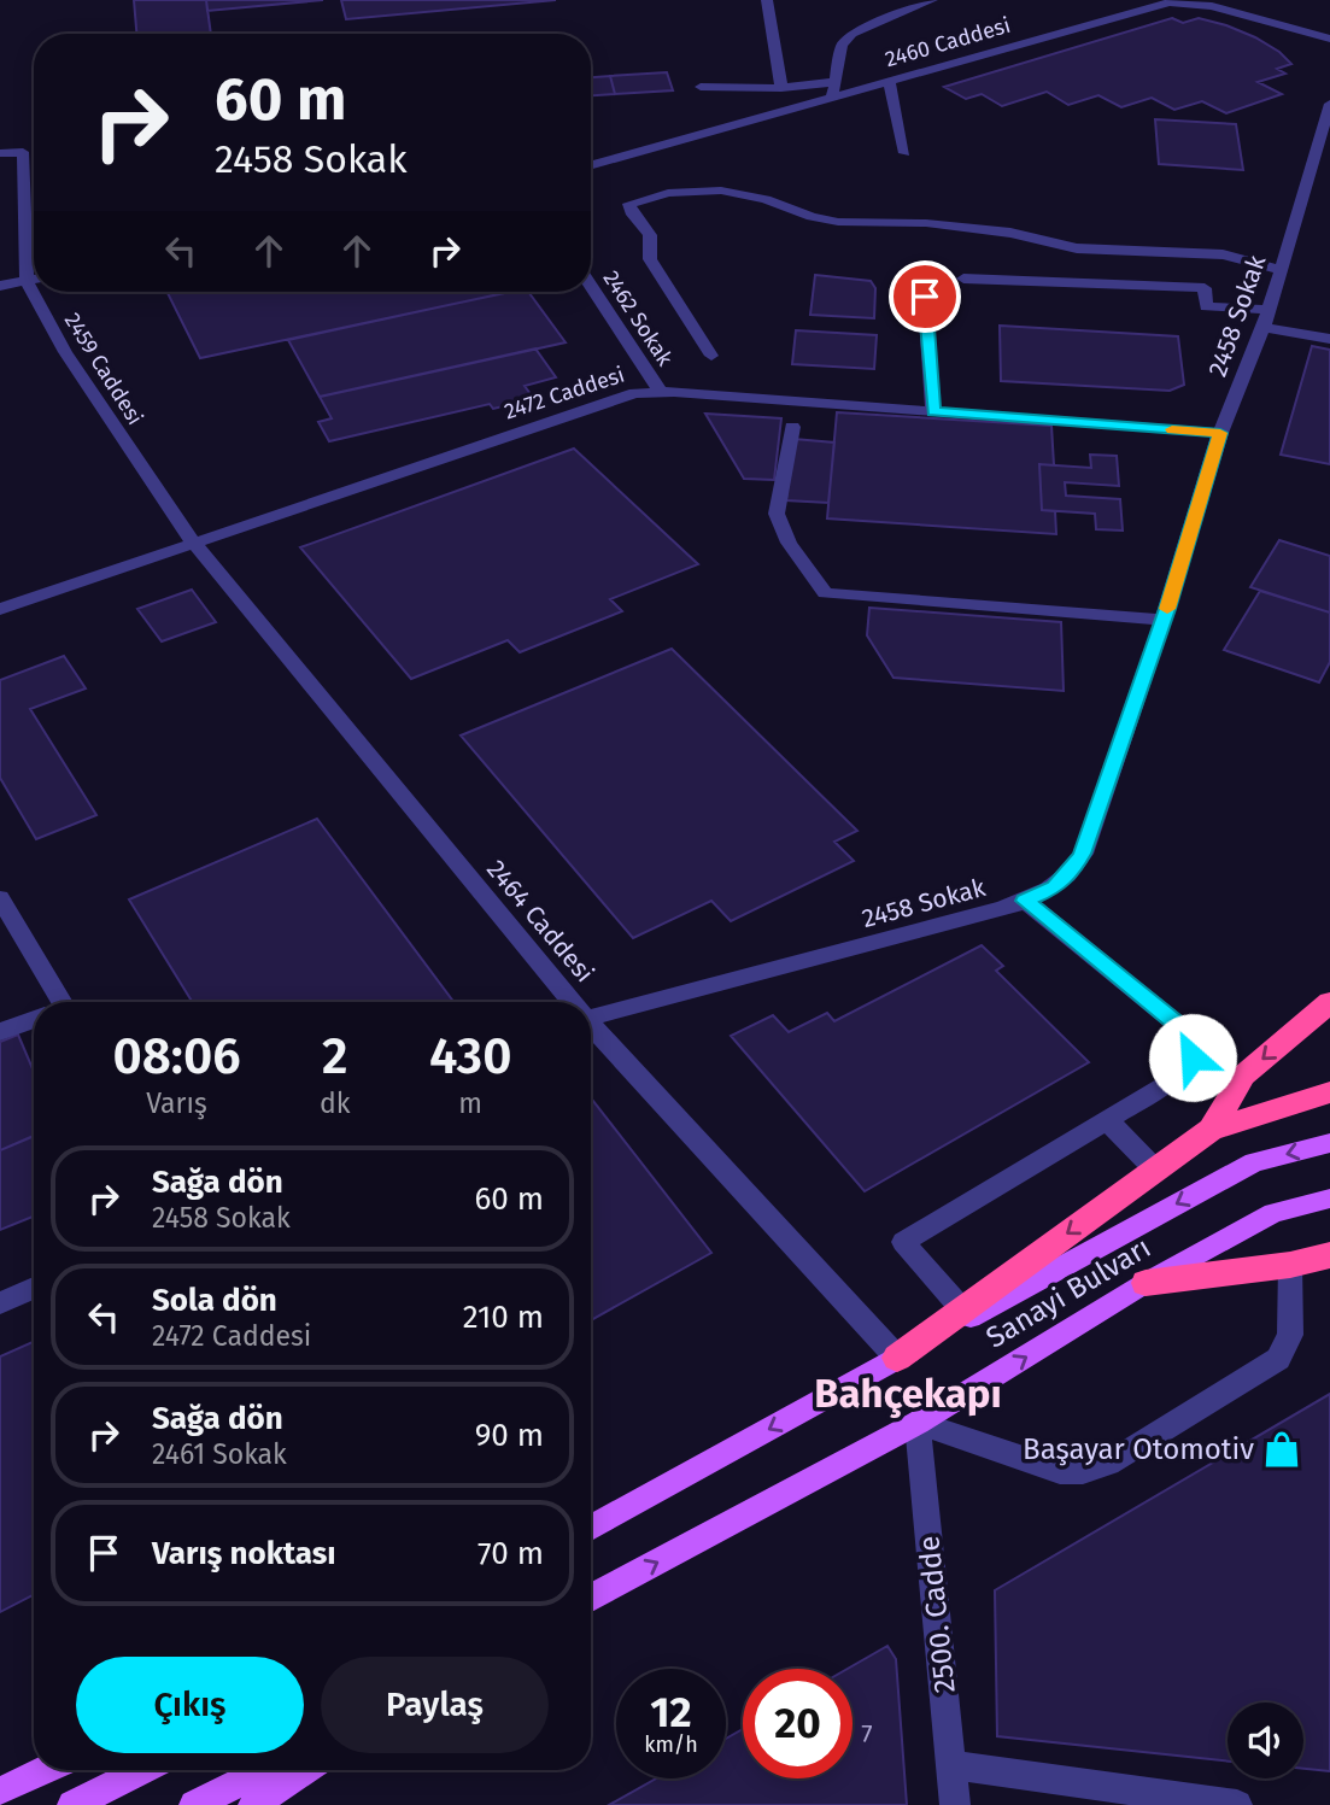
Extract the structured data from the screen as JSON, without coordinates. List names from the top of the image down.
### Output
{
  "streets": {
    "main road": ["Sanayi Bulvarı"],
    "street": [
      "2460 Caddesi",
      "2458 Sokak",
      "2462 Sokak",
      "2459 Caddesi",
      "2472 Caddesi",
      "2464 Caddesi",
      "2500. Cadde"
    ]
  },
  "crossings": [
    ["2458 Sokak", "2472 Caddesi"],
    ["2462 Sokak", "2472 Caddesi"],
    ["2459 Caddesi", "2472 Caddesi"],
    ["2459 Caddesi", "2464 Caddesi"],
    ["2472 Caddesi", "2464 Caddesi"],
    ["2464 Caddesi", "Sanayi Bulvarı"],
    ["Sanayi Bulvarı", "2500. Cadde"]
  ],
  "districts": ["Bahçekapı"],
  "places": {
    "shop": ["Başayar Otomotiv"]
  },
  "house_numbers": ["7"],
  "page": {
    "turn": ["60 m", "2458 Sokak"],
    "eta": [
      "08:06",
      "Varış",
      "2",
      "dk",
      "430",
      "m"
    ],
    "list": [
      {
        "name": "Sağa dön",
        "note": "2458 Sokak",
        "value": "60 m"
      },
      {
        "name": "Sola dön",
        "note": "2472 Caddesi",
        "value": "210 m"
      },
      {
        "name": "Sağa dön",
        "note": "2461 Sokak",
        "value": "90 m"
      },
      {
        "name": "Varış noktası",
        "value": "70 m"
      }
    ],
    "buttons": ["Çıkış", "Paylaş"],
    "speed": "12 km/h",
    "limit": "20"
  }
}
